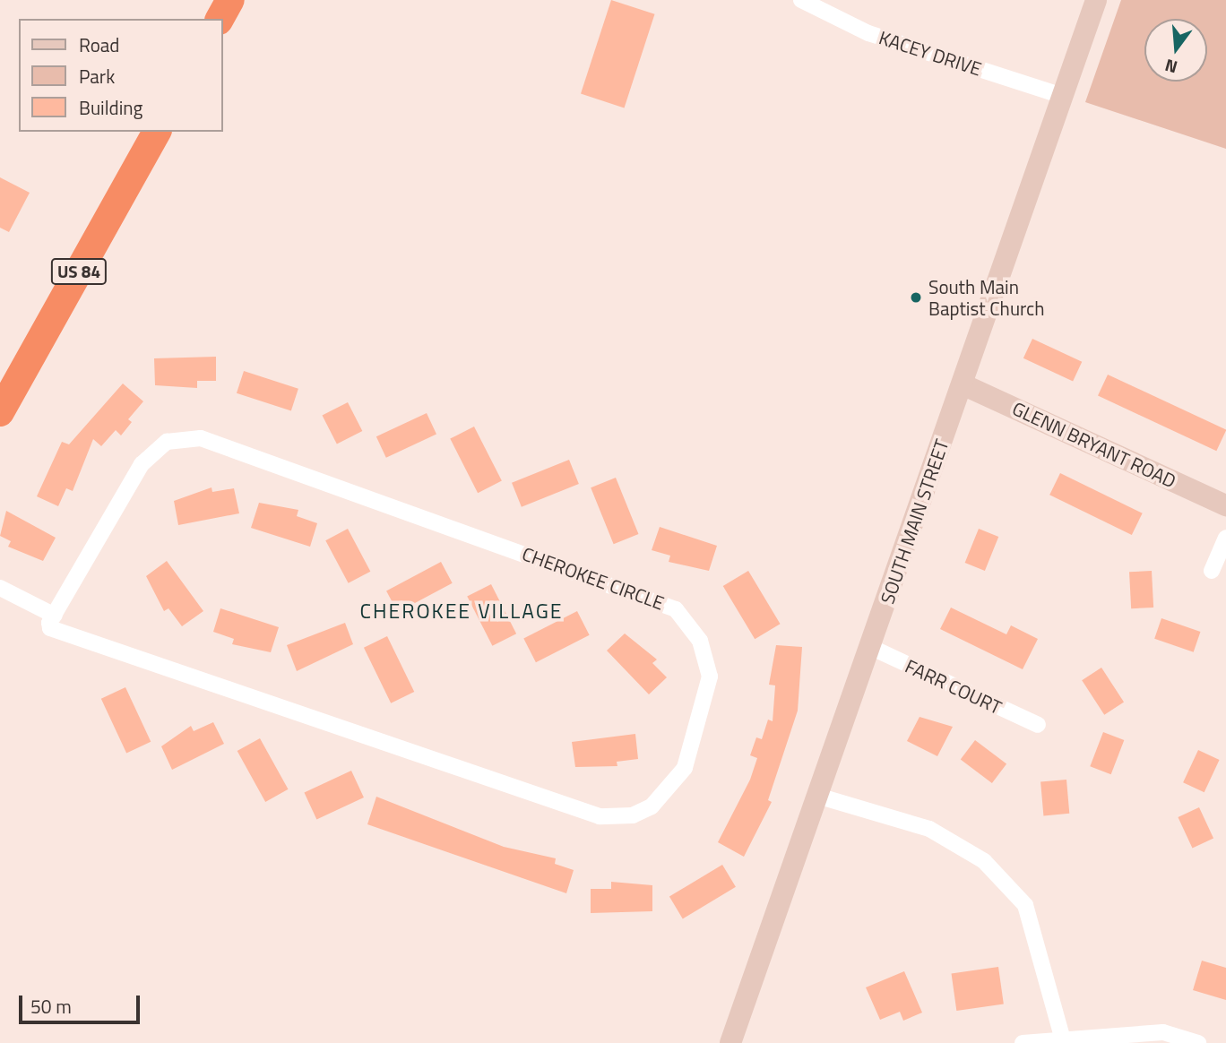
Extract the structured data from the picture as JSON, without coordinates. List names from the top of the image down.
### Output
{
  "streets": {
    "highway": ["US 84"],
    "street": [
      "KACEY DRIVE",
      "GLENN BRYANT ROAD",
      "SOUTH MAIN STREET",
      "CHEROKEE CIRCLE",
      "FARR COURT"
    ]
  },
  "crossings": [
    ["KACEY DRIVE", "SOUTH MAIN STREET"],
    ["GLENN BRYANT ROAD", "SOUTH MAIN STREET"],
    ["SOUTH MAIN STREET", "FARR COURT"]
  ],
  "districts": ["CHEROKEE VILLAGE"],
  "places": ["South Main Baptist Church"],
  "legend": ["Road", "Park", "Building"],
  "scale_bar": "50 m",
  "north": "bottom"
}
